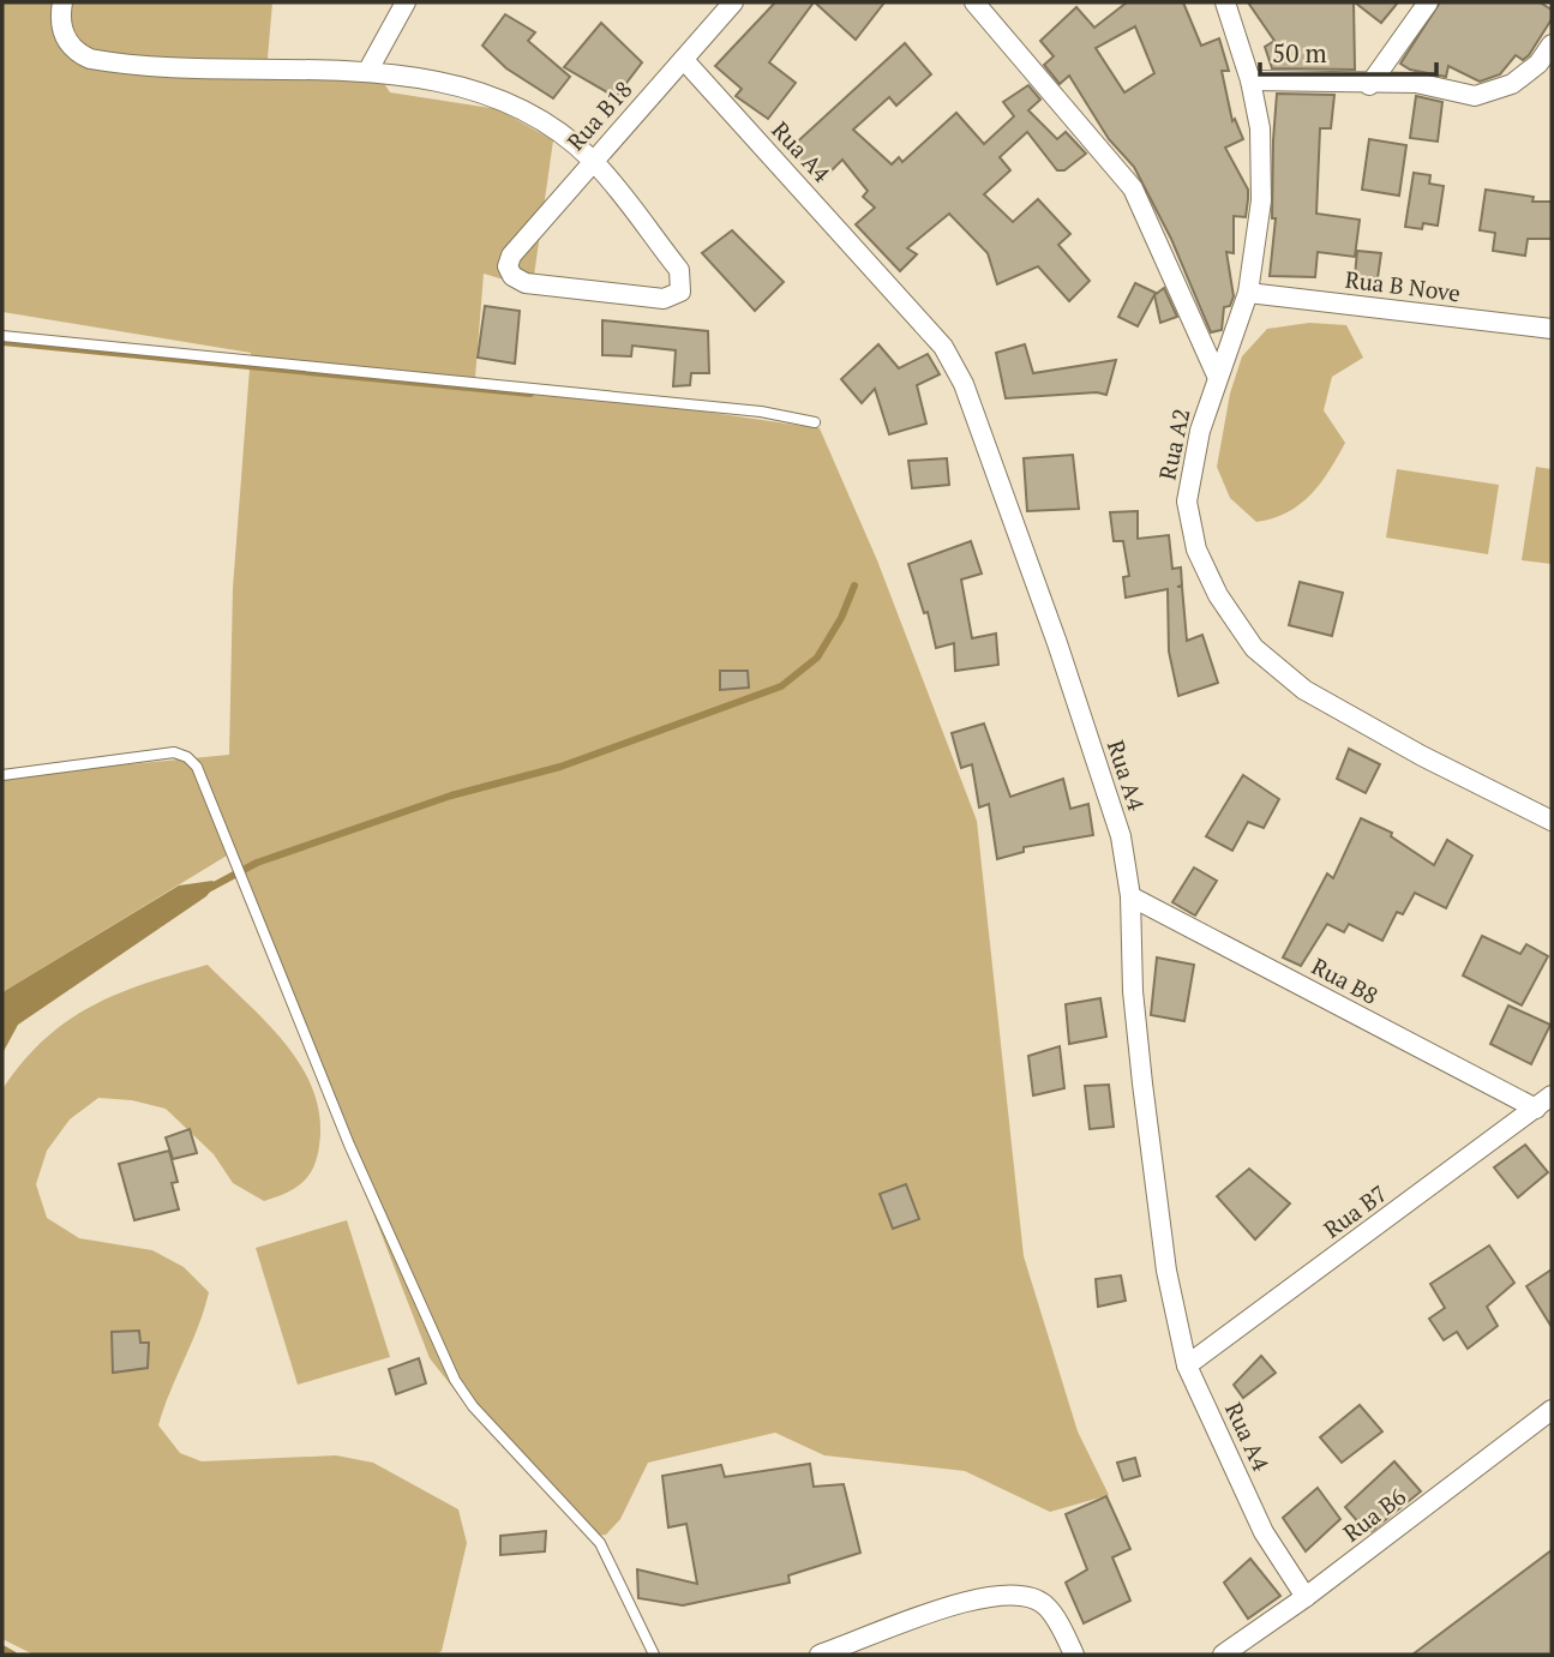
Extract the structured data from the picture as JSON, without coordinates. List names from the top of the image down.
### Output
{
  "streets": {
    "street": [
      "Rua B18",
      "Rua A4",
      "Rua B Nove",
      "Rua A2",
      "Rua B8",
      "Rua B7",
      "Rua B6"
    ]
  },
  "crossings": [
    ["Rua B18", "Rua A4"],
    ["Rua A4", "Rua B8"],
    ["Rua A4", "Rua B7"],
    ["Rua A4", "Rua B6"],
    ["Rua B Nove", "Rua A2"],
    ["Rua B8", "Rua B7"]
  ],
  "scale_bar": "50 m"
}
